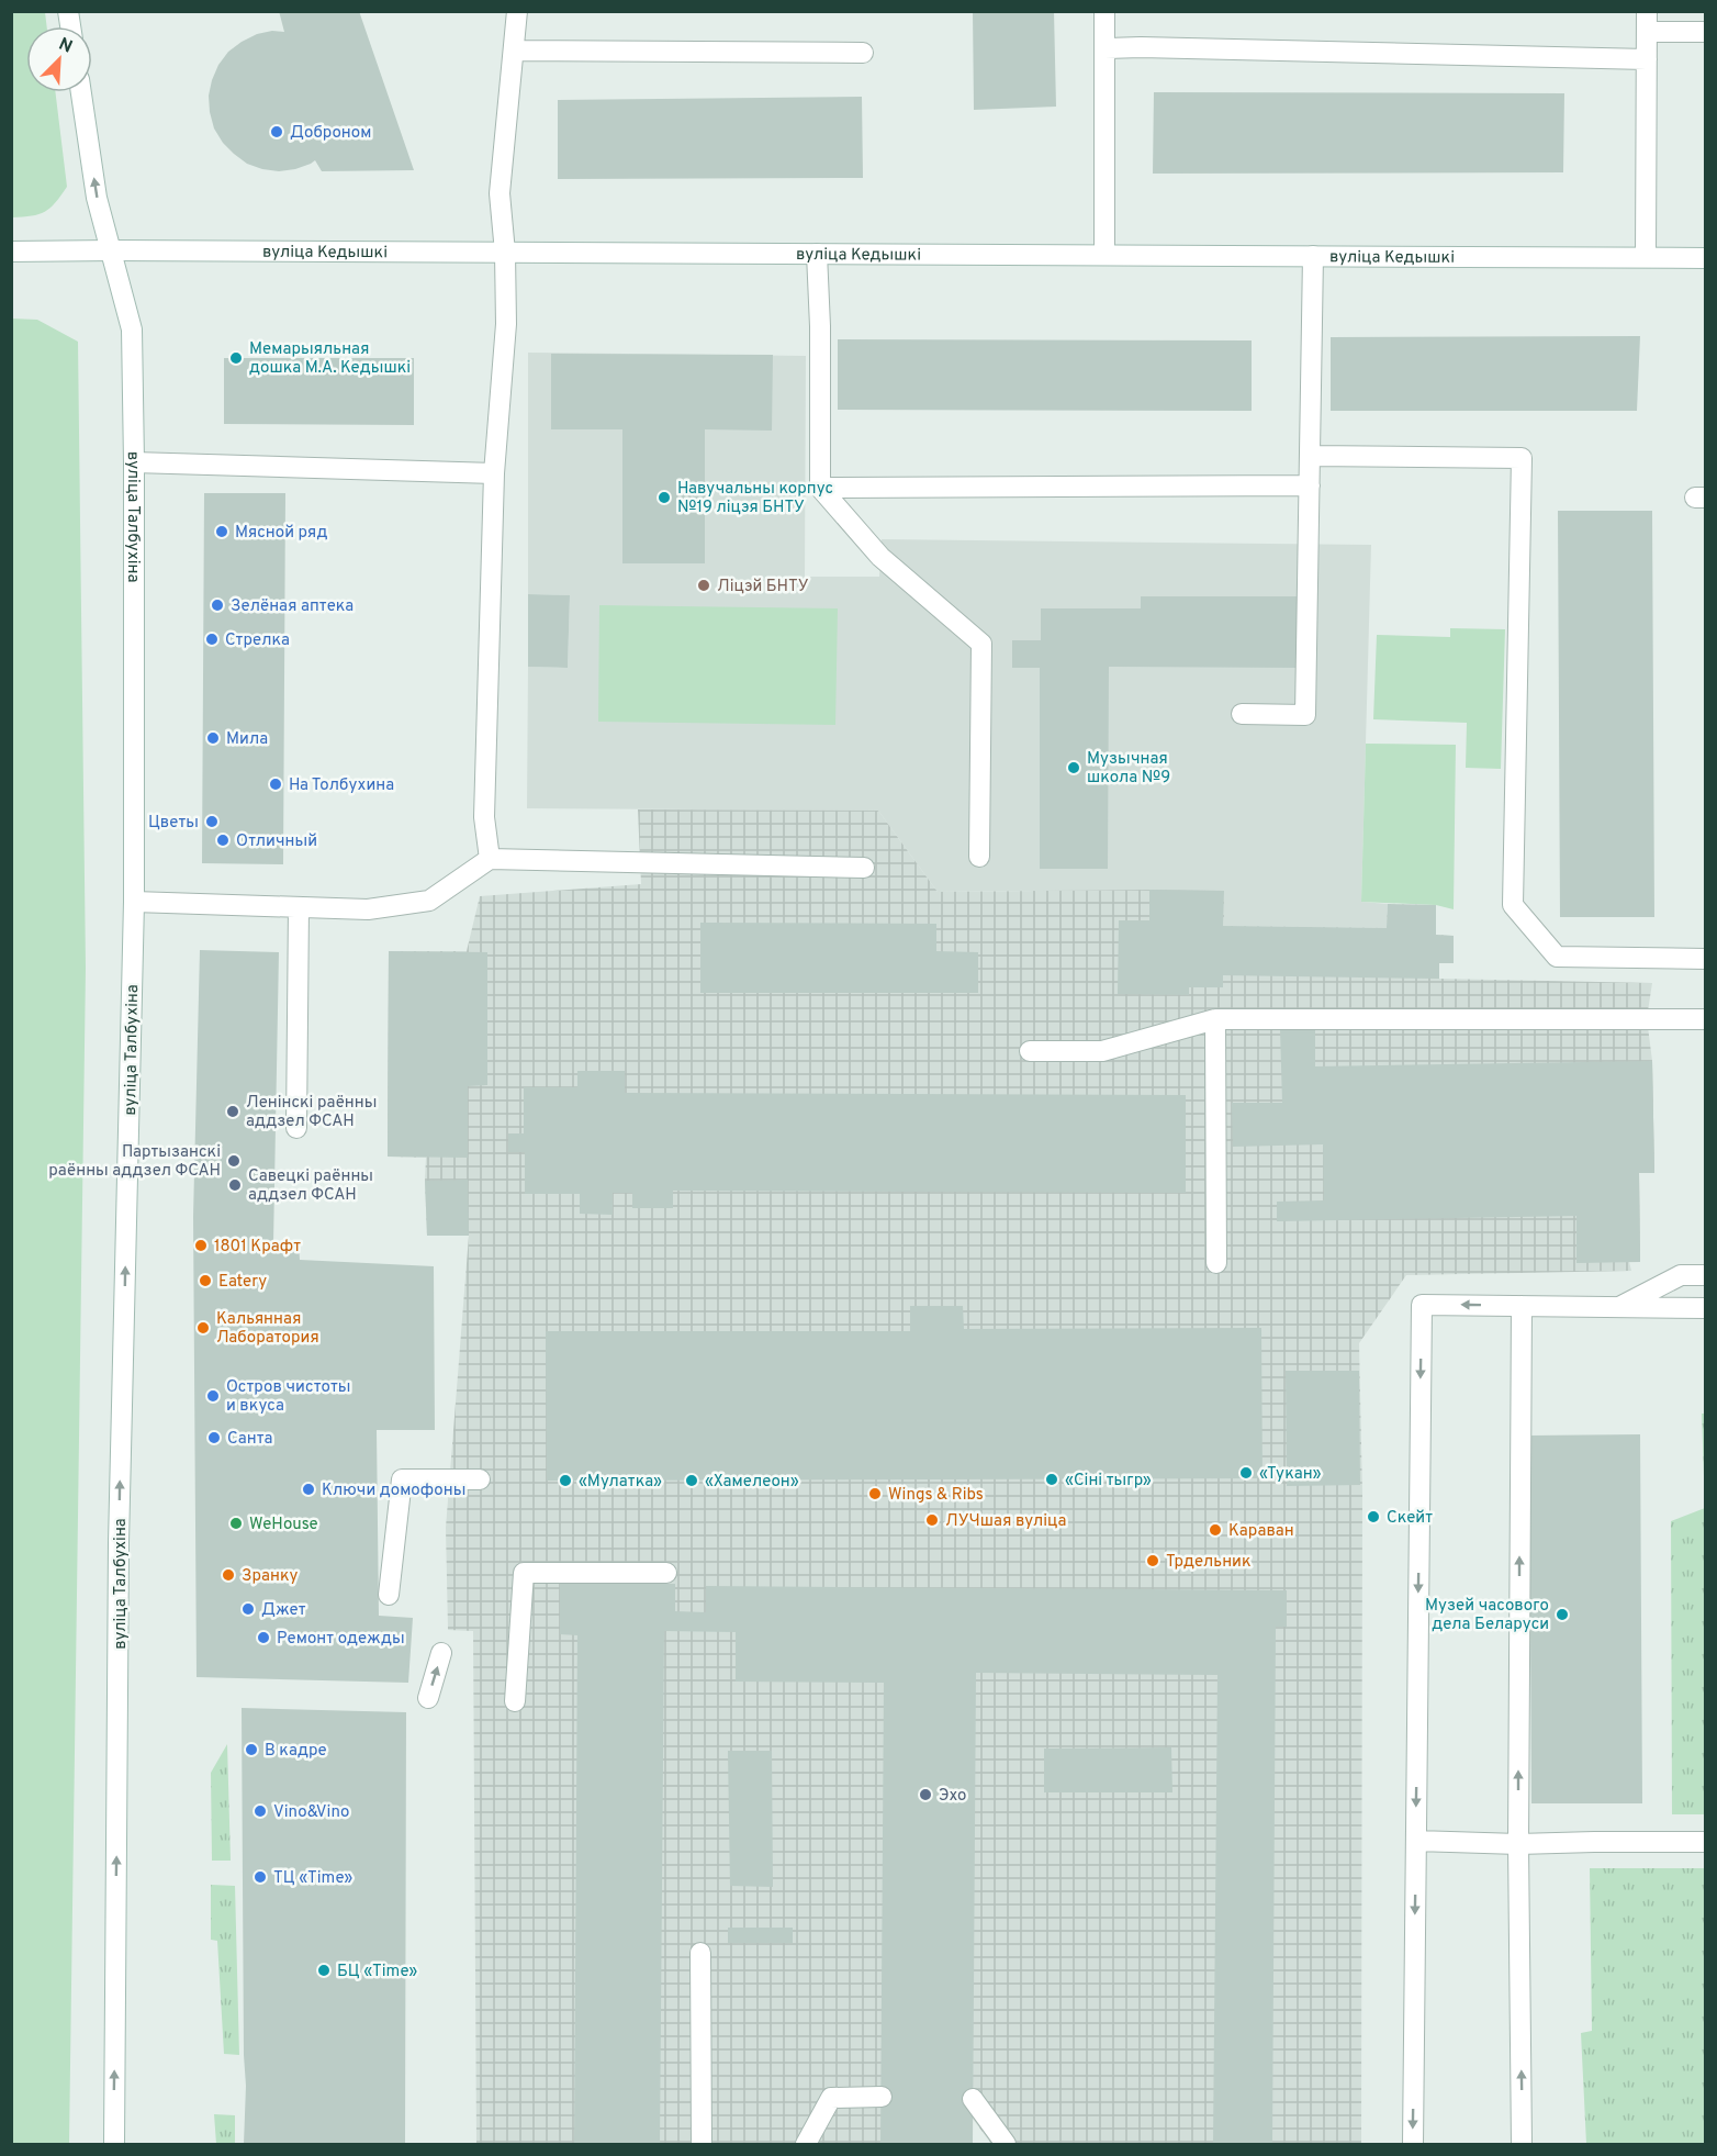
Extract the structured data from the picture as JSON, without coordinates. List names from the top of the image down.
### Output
{
  "streets": {
    "main road": ["вуліца Кедышкі", "вуліца Талбухіна"]
  },
  "crossings": [
    ["вуліца Кедышкі", "вуліца Талбухіна"]
  ],
  "one_way": ["вуліца Талбухіна"],
  "places": [
    "Доброном",
    "Мемарыяльная дошка М.А. Кедышкі",
    "Навучальны корпус №19 ліцэя БНТУ",
    "Мясной ряд",
    "Ліцэй БНТУ",
    "Зелёная аптека",
    "Стрелка",
    "Мила",
    "Музычная школа №9",
    "На Толбухина",
    "Цветы",
    "Отличный",
    "Ленінскі раённы аддзел ФСАН",
    "Партызанскі раённы аддзел ФСАН",
    "Савецкі раённы аддзел ФСАН",
    "1801 Крафт",
    "Eatery",
    "Кальянная Лаборатория",
    "Остров чистоты и вкуса",
    "Санта",
    "«Тукан»",
    "«Сіні тыгр»",
    "«Мулатка»",
    "«Хамелеон»",
    "Ключи домофоны",
    "Wings & Ribs",
    "Скейт",
    "ЛУЧшая вуліца",
    "WeHouse",
    "Караван",
    "Трдельник",
    "Зранку",
    "Джет",
    "Музей часового дела Беларуси",
    "Ремонт одежды",
    "В кадре",
    "Эхо",
    "Vino&Vino",
    "ТЦ «Time»",
    "БЦ «Time»"
  ],
  "north": "top right"
}
